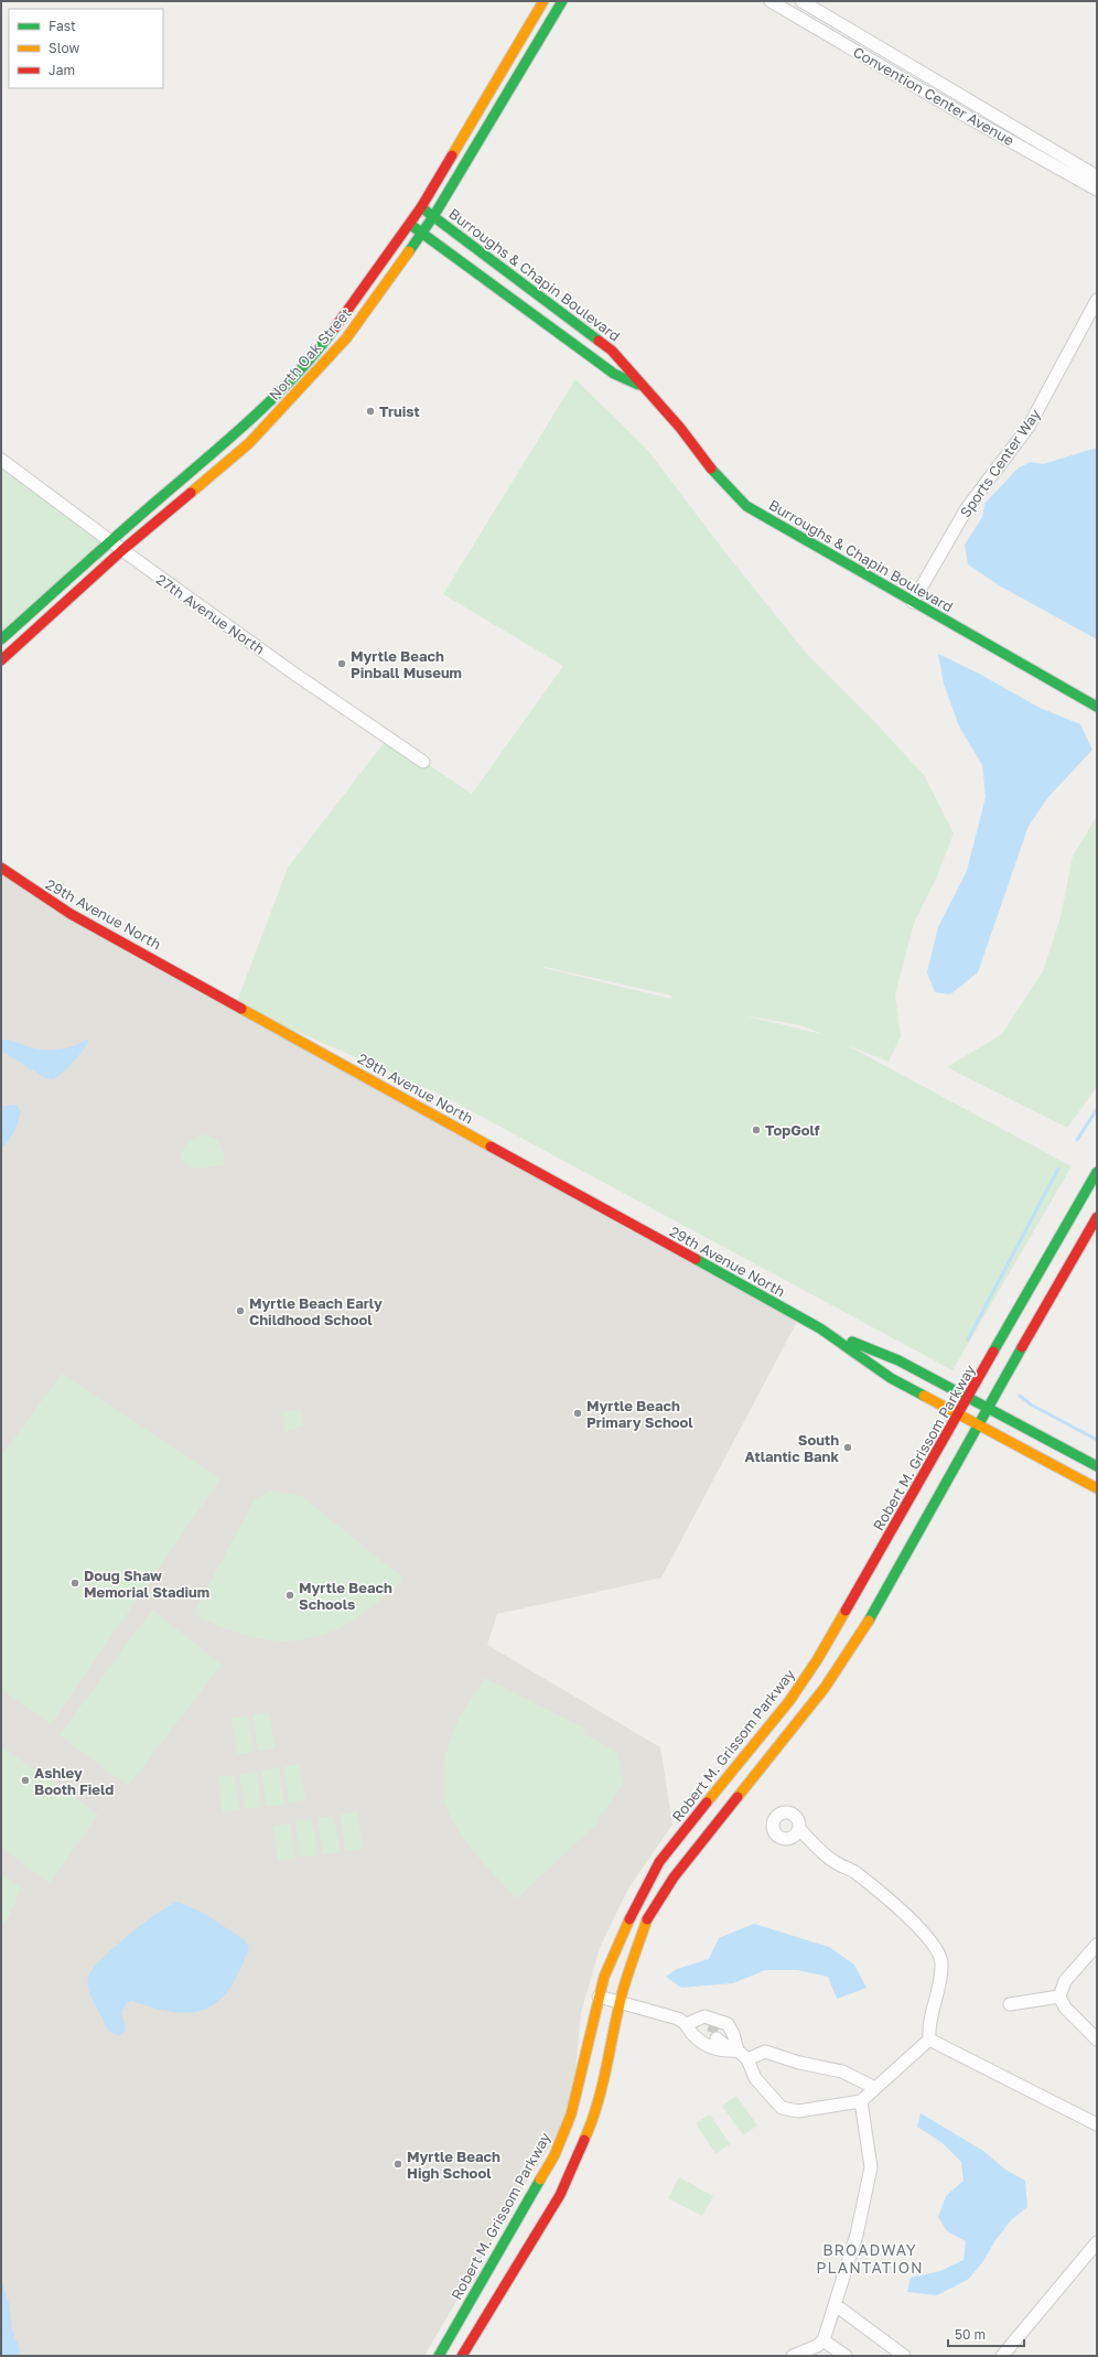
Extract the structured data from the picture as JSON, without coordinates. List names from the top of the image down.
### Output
{
  "streets": {
    "main road": [
      "Burroughs & Chapin Boulevard",
      "North Oak Street",
      "29th Avenue North",
      "Robert M. Grissom Parkway"
    ],
    "street": ["Convention Center Avenue", "Sports Center Way", "27th Avenue North"]
  },
  "crossings": [
    ["Burroughs & Chapin Boulevard", "North Oak Street"],
    ["Burroughs & Chapin Boulevard", "Sports Center Way"],
    ["North Oak Street", "27th Avenue North"],
    ["29th Avenue North", "Robert M. Grissom Parkway"]
  ],
  "districts": ["BROADWAY PLANTATION"],
  "places": [
    "Truist",
    "Myrtle Beach Pinball Museum",
    "TopGolf",
    "Myrtle Beach Early Childhood School",
    "Myrtle Beach Primary School",
    "South Atlantic Bank",
    "Doug Shaw Memorial Stadium",
    "Myrtle Beach Schools",
    "Ashley Booth Field",
    "Myrtle Beach High School"
  ],
  "legend": ["Fast", "Slow", "Jam"],
  "scale_bar": "50 m"
}
